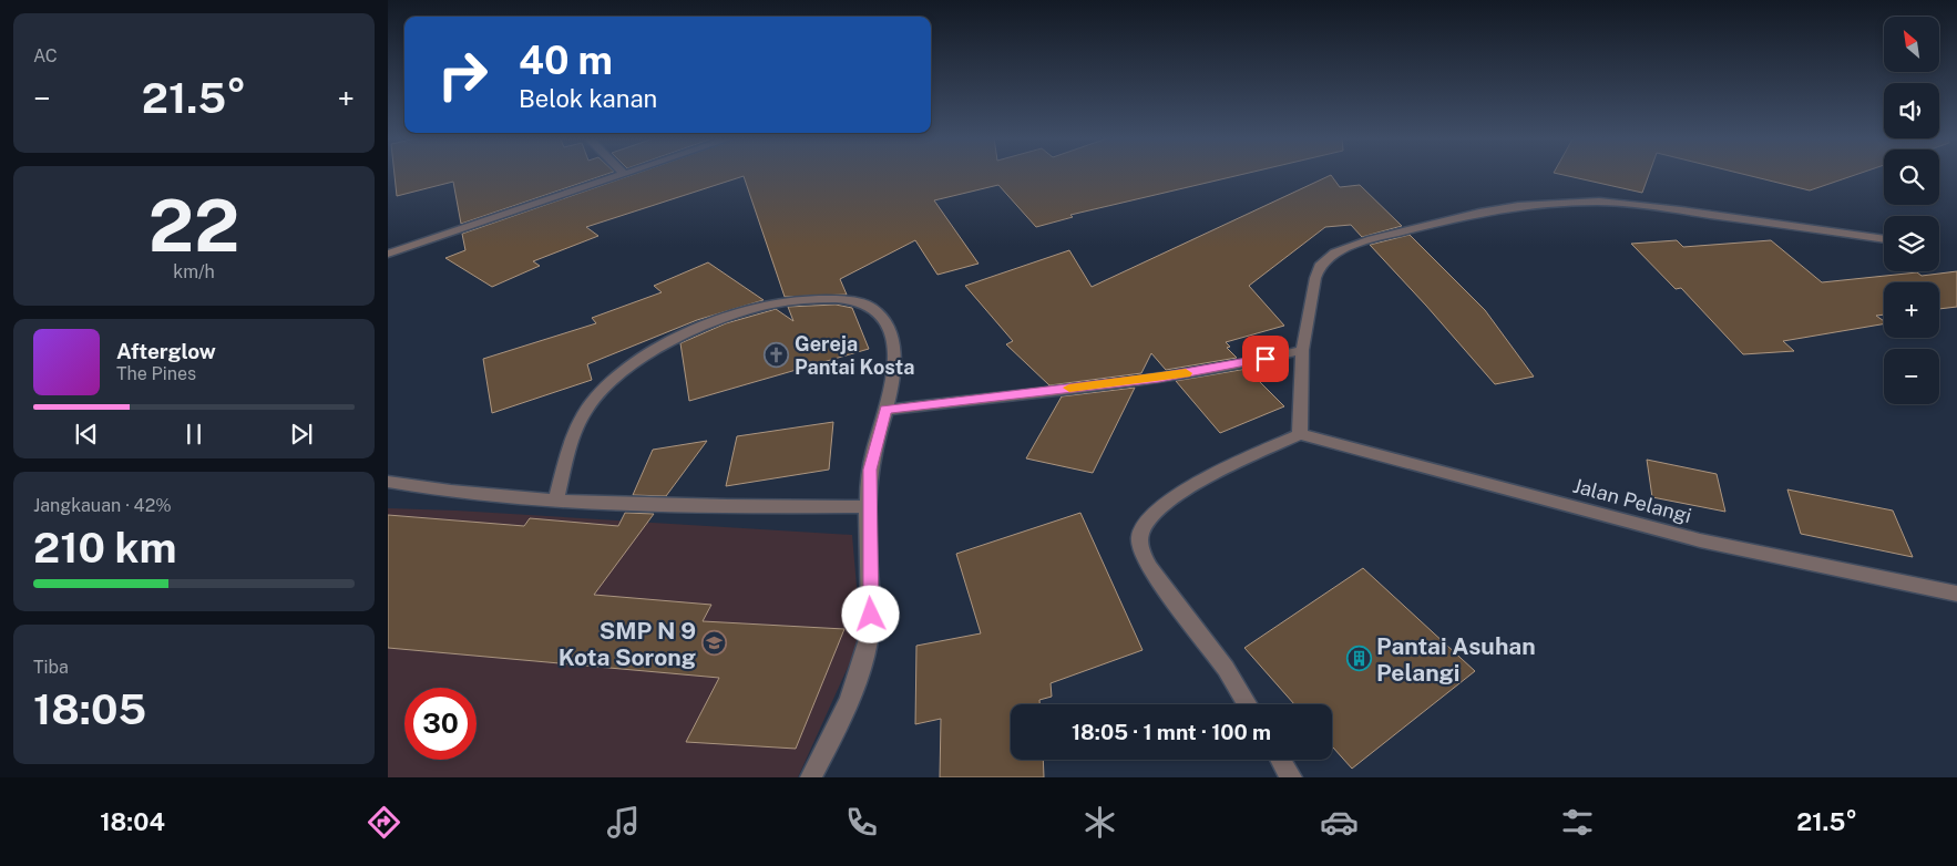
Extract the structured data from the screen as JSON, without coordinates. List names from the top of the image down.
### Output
{
  "streets": {
    "street": ["Jalan Pelangi"]
  },
  "places": {
    "church": ["Gereja Pantai Kosta"],
    "school or university": ["SMP N 9 Kota Sorong"],
    "building": ["Pantai Asuhan Pelangi"]
  },
  "north": "top left",
  "page": {
    "tile": [
      "AC",
      ["22", "km/h"],
      ["Jangkauan · 42%", "210 km"],
      ["Tiba", "18:05"]
    ],
    "map_buttons": ["+", "−"],
    "turn": ["40 m", "Belok kanan"],
    "heat": ["−", "21.5°", "+"],
    "song": ["Afterglow", "The Pines"],
    "limit": "30",
    "trip": "18:05 · 1 mnt · 100 m",
    "tabs": ["18:04", "21.5°"]
  }
}
